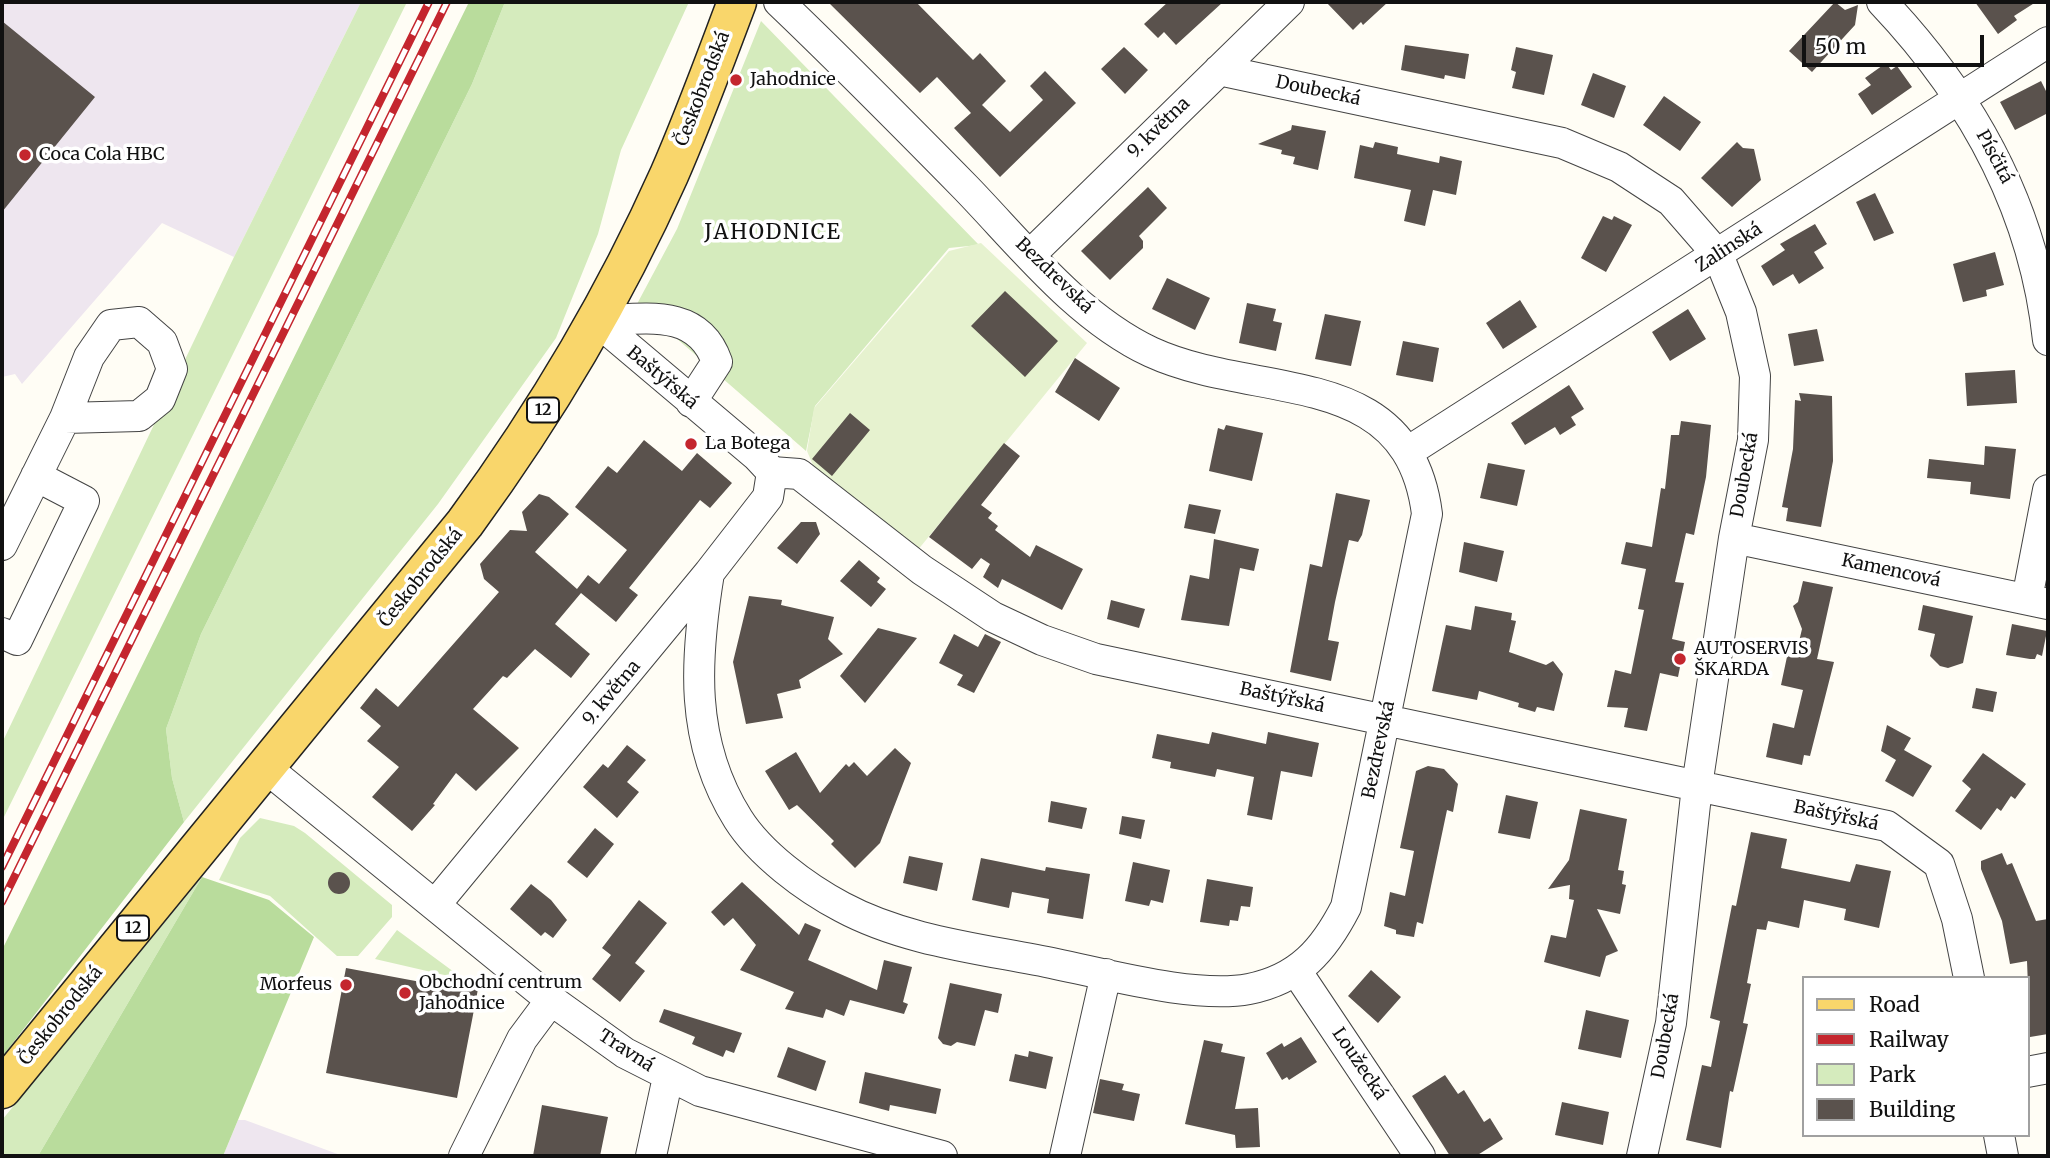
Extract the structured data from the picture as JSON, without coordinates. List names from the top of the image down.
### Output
{
  "streets": {
    "main road": ["Českobrodská", "12"],
    "street": [
      "Doubecká",
      "9. května",
      "Písčitá",
      "Zalinská",
      "Bezdrevská",
      "Baštýřská",
      "Kamencová",
      "Travná",
      "Loužecká"
    ]
  },
  "crossings": [
    ["Českobrodská", "Baštýřská"],
    ["Českobrodská", "Travná"],
    ["Doubecká", "9. května"],
    ["Doubecká", "Zalinská"],
    ["Doubecká", "Baštýřská"],
    ["Doubecká", "Kamencová"],
    ["9. května", "Bezdrevská"],
    ["9. května", "Baštýřská"],
    ["9. května", "Travná"],
    ["Písčitá", "Zalinská"],
    ["Zalinská", "Bezdrevská"],
    ["Bezdrevská", "Baštýřská"],
    ["Bezdrevská", "Loužecká"]
  ],
  "districts": ["JAHODNICE"],
  "places": [
    "Jahodnice",
    "Coca Cola HBC",
    "La Botega",
    "AUTOSERVIS ŠKARDA",
    "Morfeus",
    "Obchodní centrum Jahodnice"
  ],
  "legend": [
    "Road",
    "Railway",
    "Park",
    "Building"
  ],
  "scale_bar": "50 m"
}
